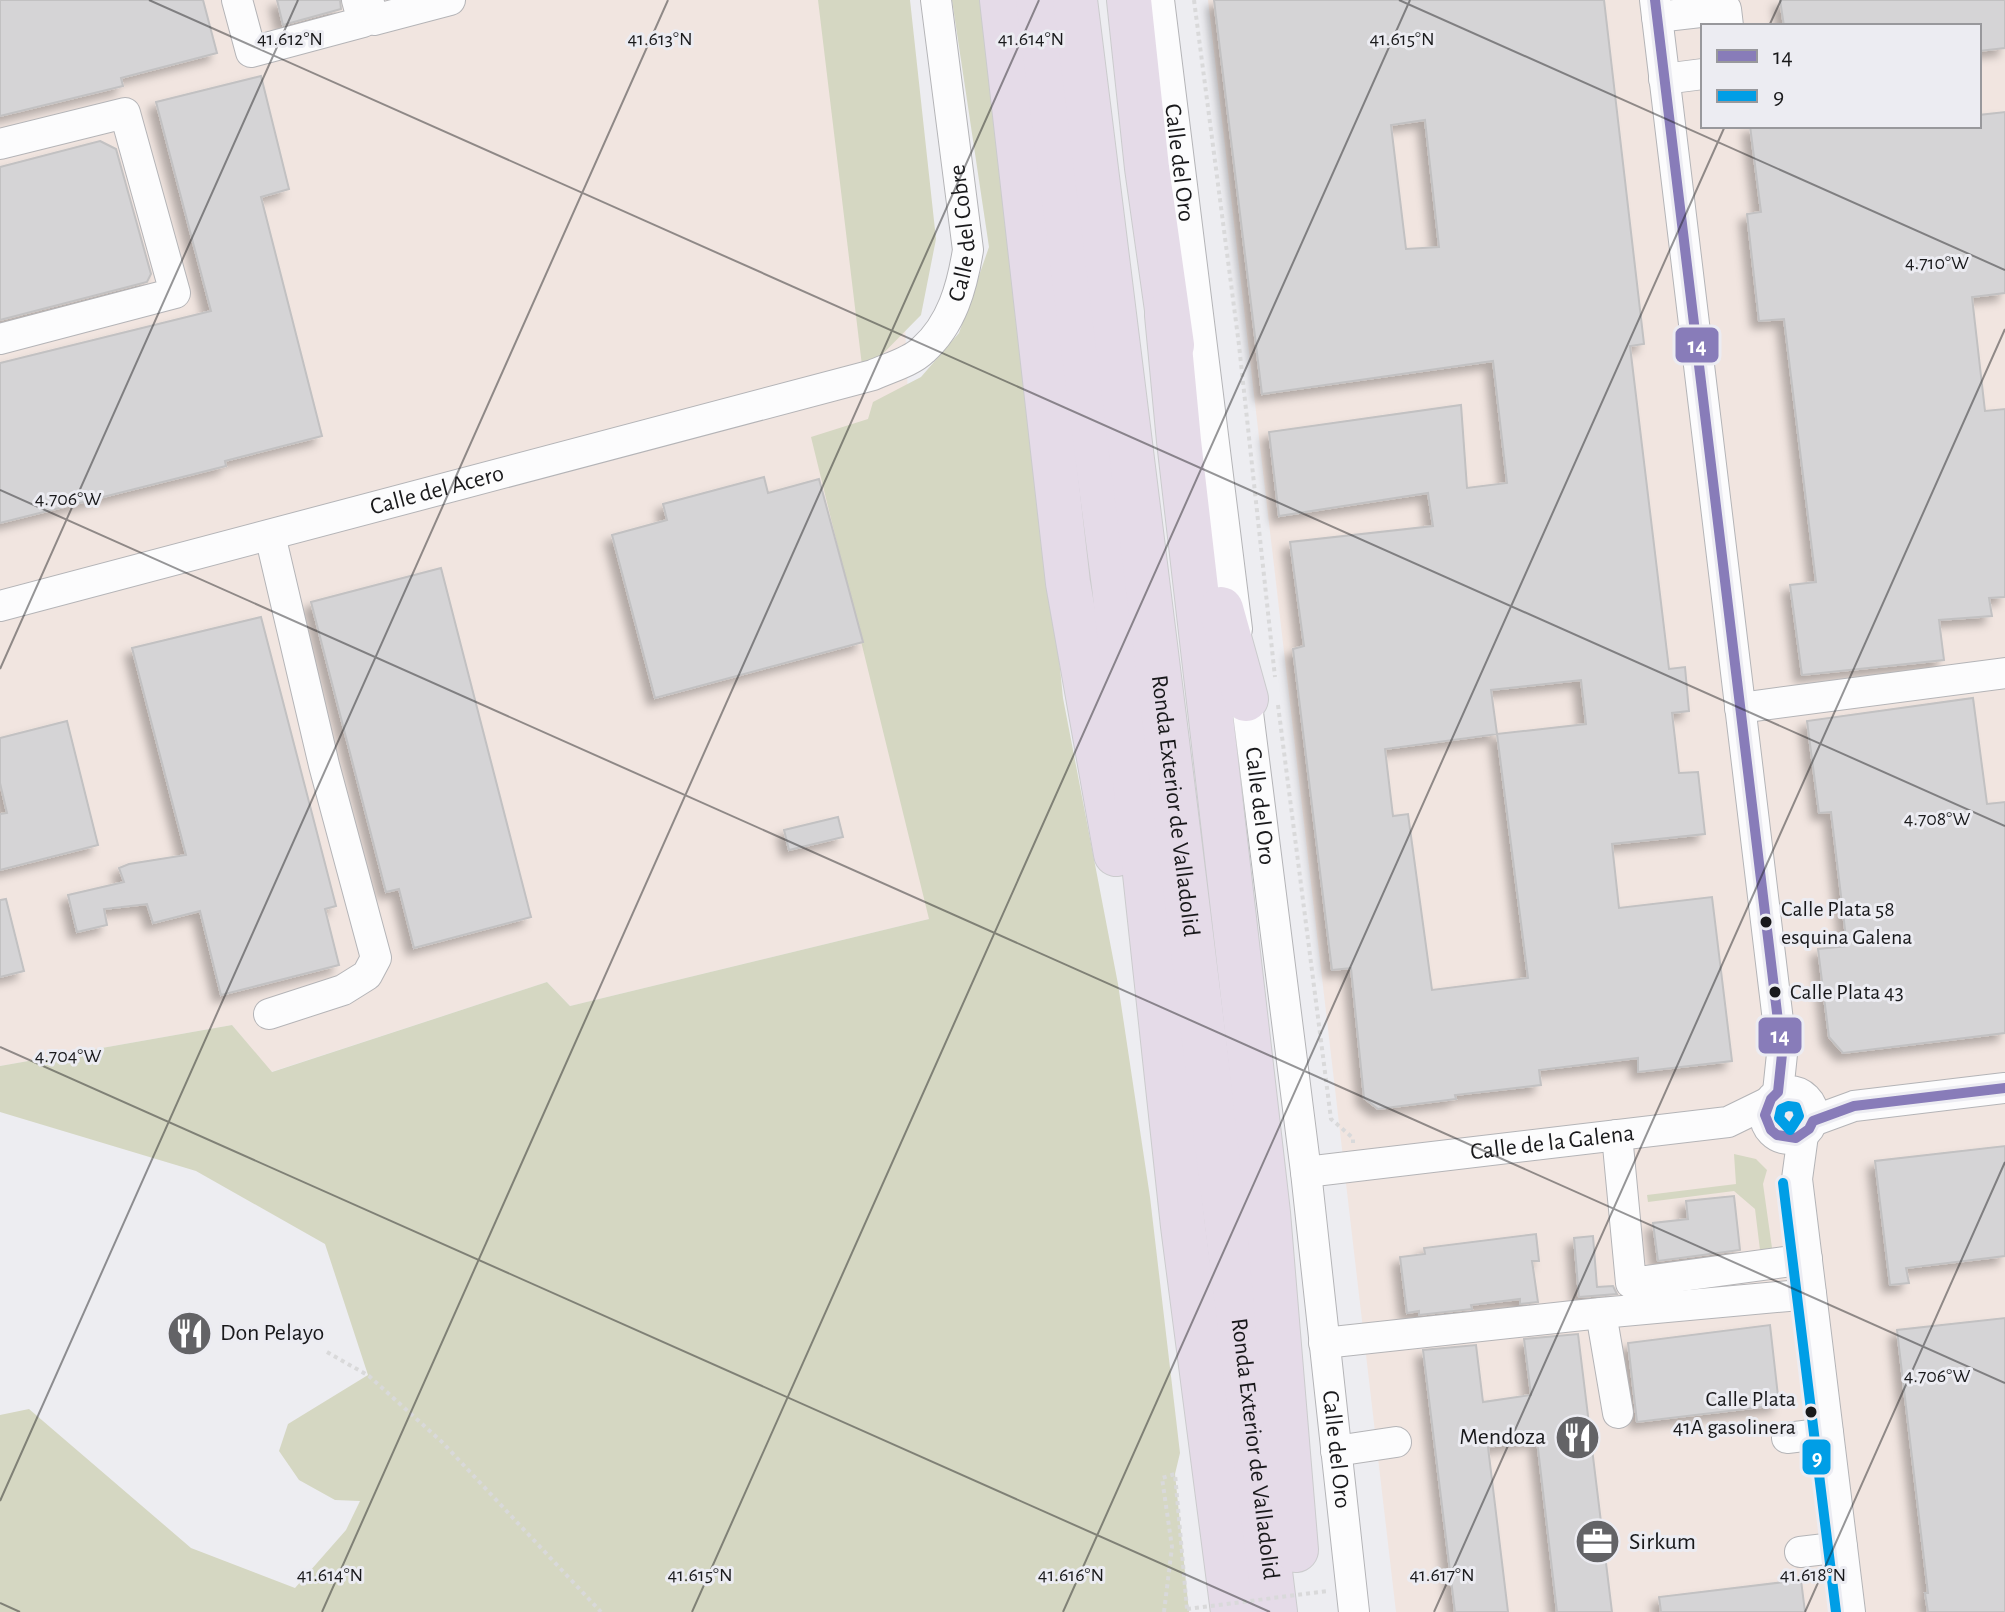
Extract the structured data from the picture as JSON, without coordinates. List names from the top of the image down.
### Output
{
  "streets": {
    "highway": ["Ronda Exterior de Valladolid"],
    "street": [
      "Calle del Oro",
      "Calle del Cobre",
      "Calle del Acero",
      "Calle de la Galena"
    ]
  },
  "crossings": [
    ["Calle del Oro", "Calle de la Galena"],
    ["Calle del Cobre", "Calle del Acero"]
  ],
  "places": {
    "other": ["Calle Plata 58 esquina Galena", "Calle Plata 43", "Calle Plata 41A gasolinera"],
    "restaurant": ["Don Pelayo", "Mendoza"],
    "office": ["Sirkum"]
  },
  "lines": ["transit line 14", "transit line 9"],
  "legend": ["14", "9"],
  "coordinates": [
    "41.612°N",
    "41.613°N",
    "41.614°N",
    "41.615°N",
    "4.710°W",
    "4.706°W",
    "4.708°W",
    "4.704°W",
    "41.616°N",
    "41.617°N",
    "41.618°N"
  ]
}
